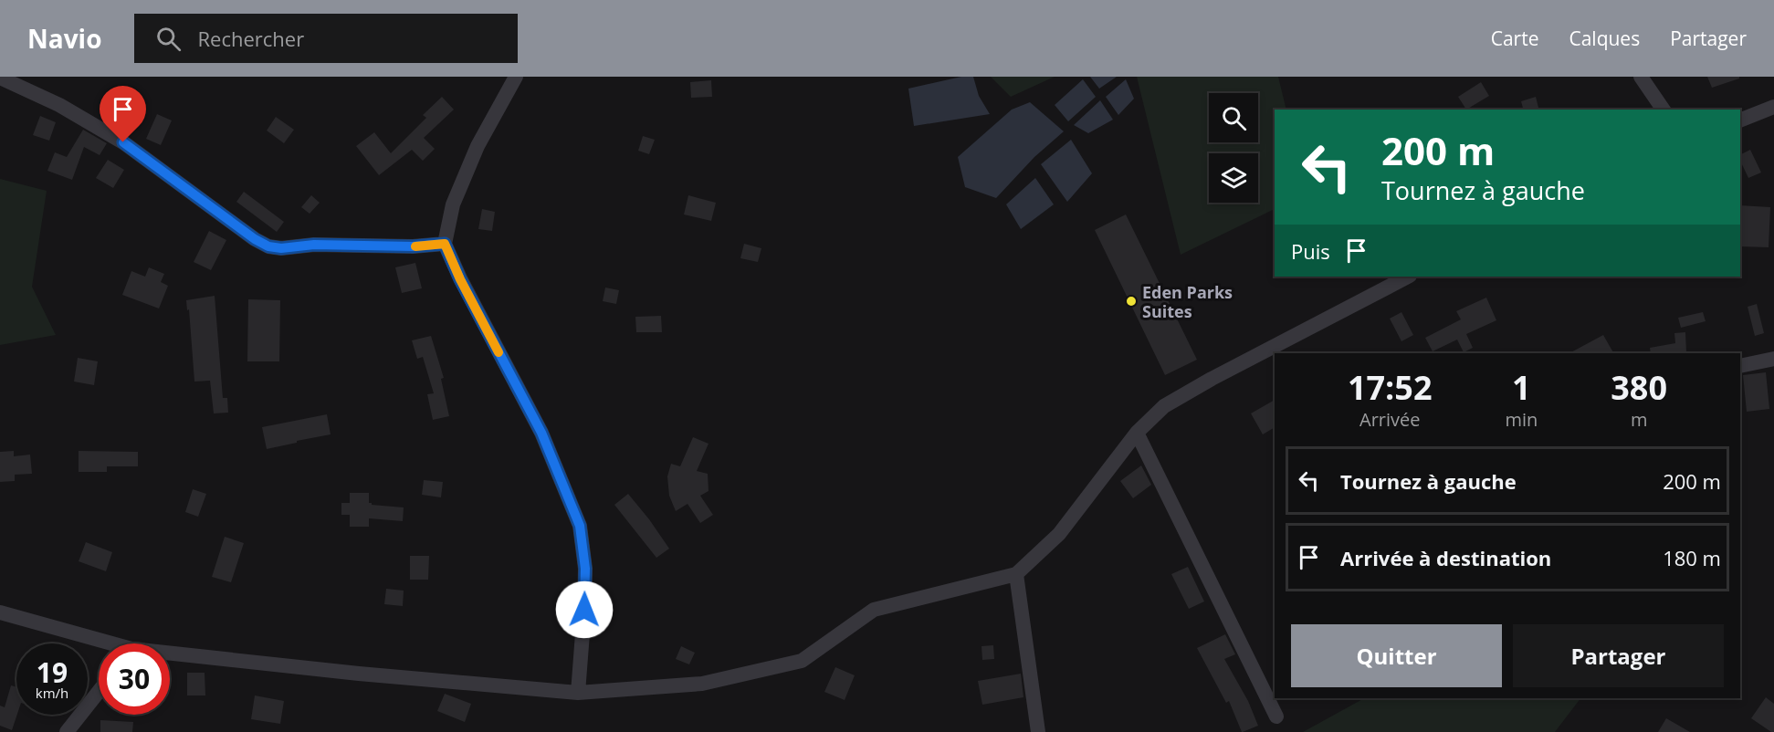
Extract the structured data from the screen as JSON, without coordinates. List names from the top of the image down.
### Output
{
  "places": ["Eden Parks Suites"],
  "page": {
    "header": "Navio",
    "search": "Rechercher",
    "nav": ["Carte", "Calques", "Partager"],
    "turn": ["200 m", "Tournez à gauche"],
    "then": "Puis",
    "eta": [
      "17:52",
      "Arrivée",
      "1",
      "min",
      "380",
      "m"
    ],
    "list": [
      {
        "name": "Tournez à gauche",
        "value": "200 m"
      },
      {
        "name": "Arrivée à destination",
        "value": "180 m"
      }
    ],
    "buttons": ["Quitter", "Partager"],
    "speed": "19 km/h",
    "limit": "30"
  }
}
